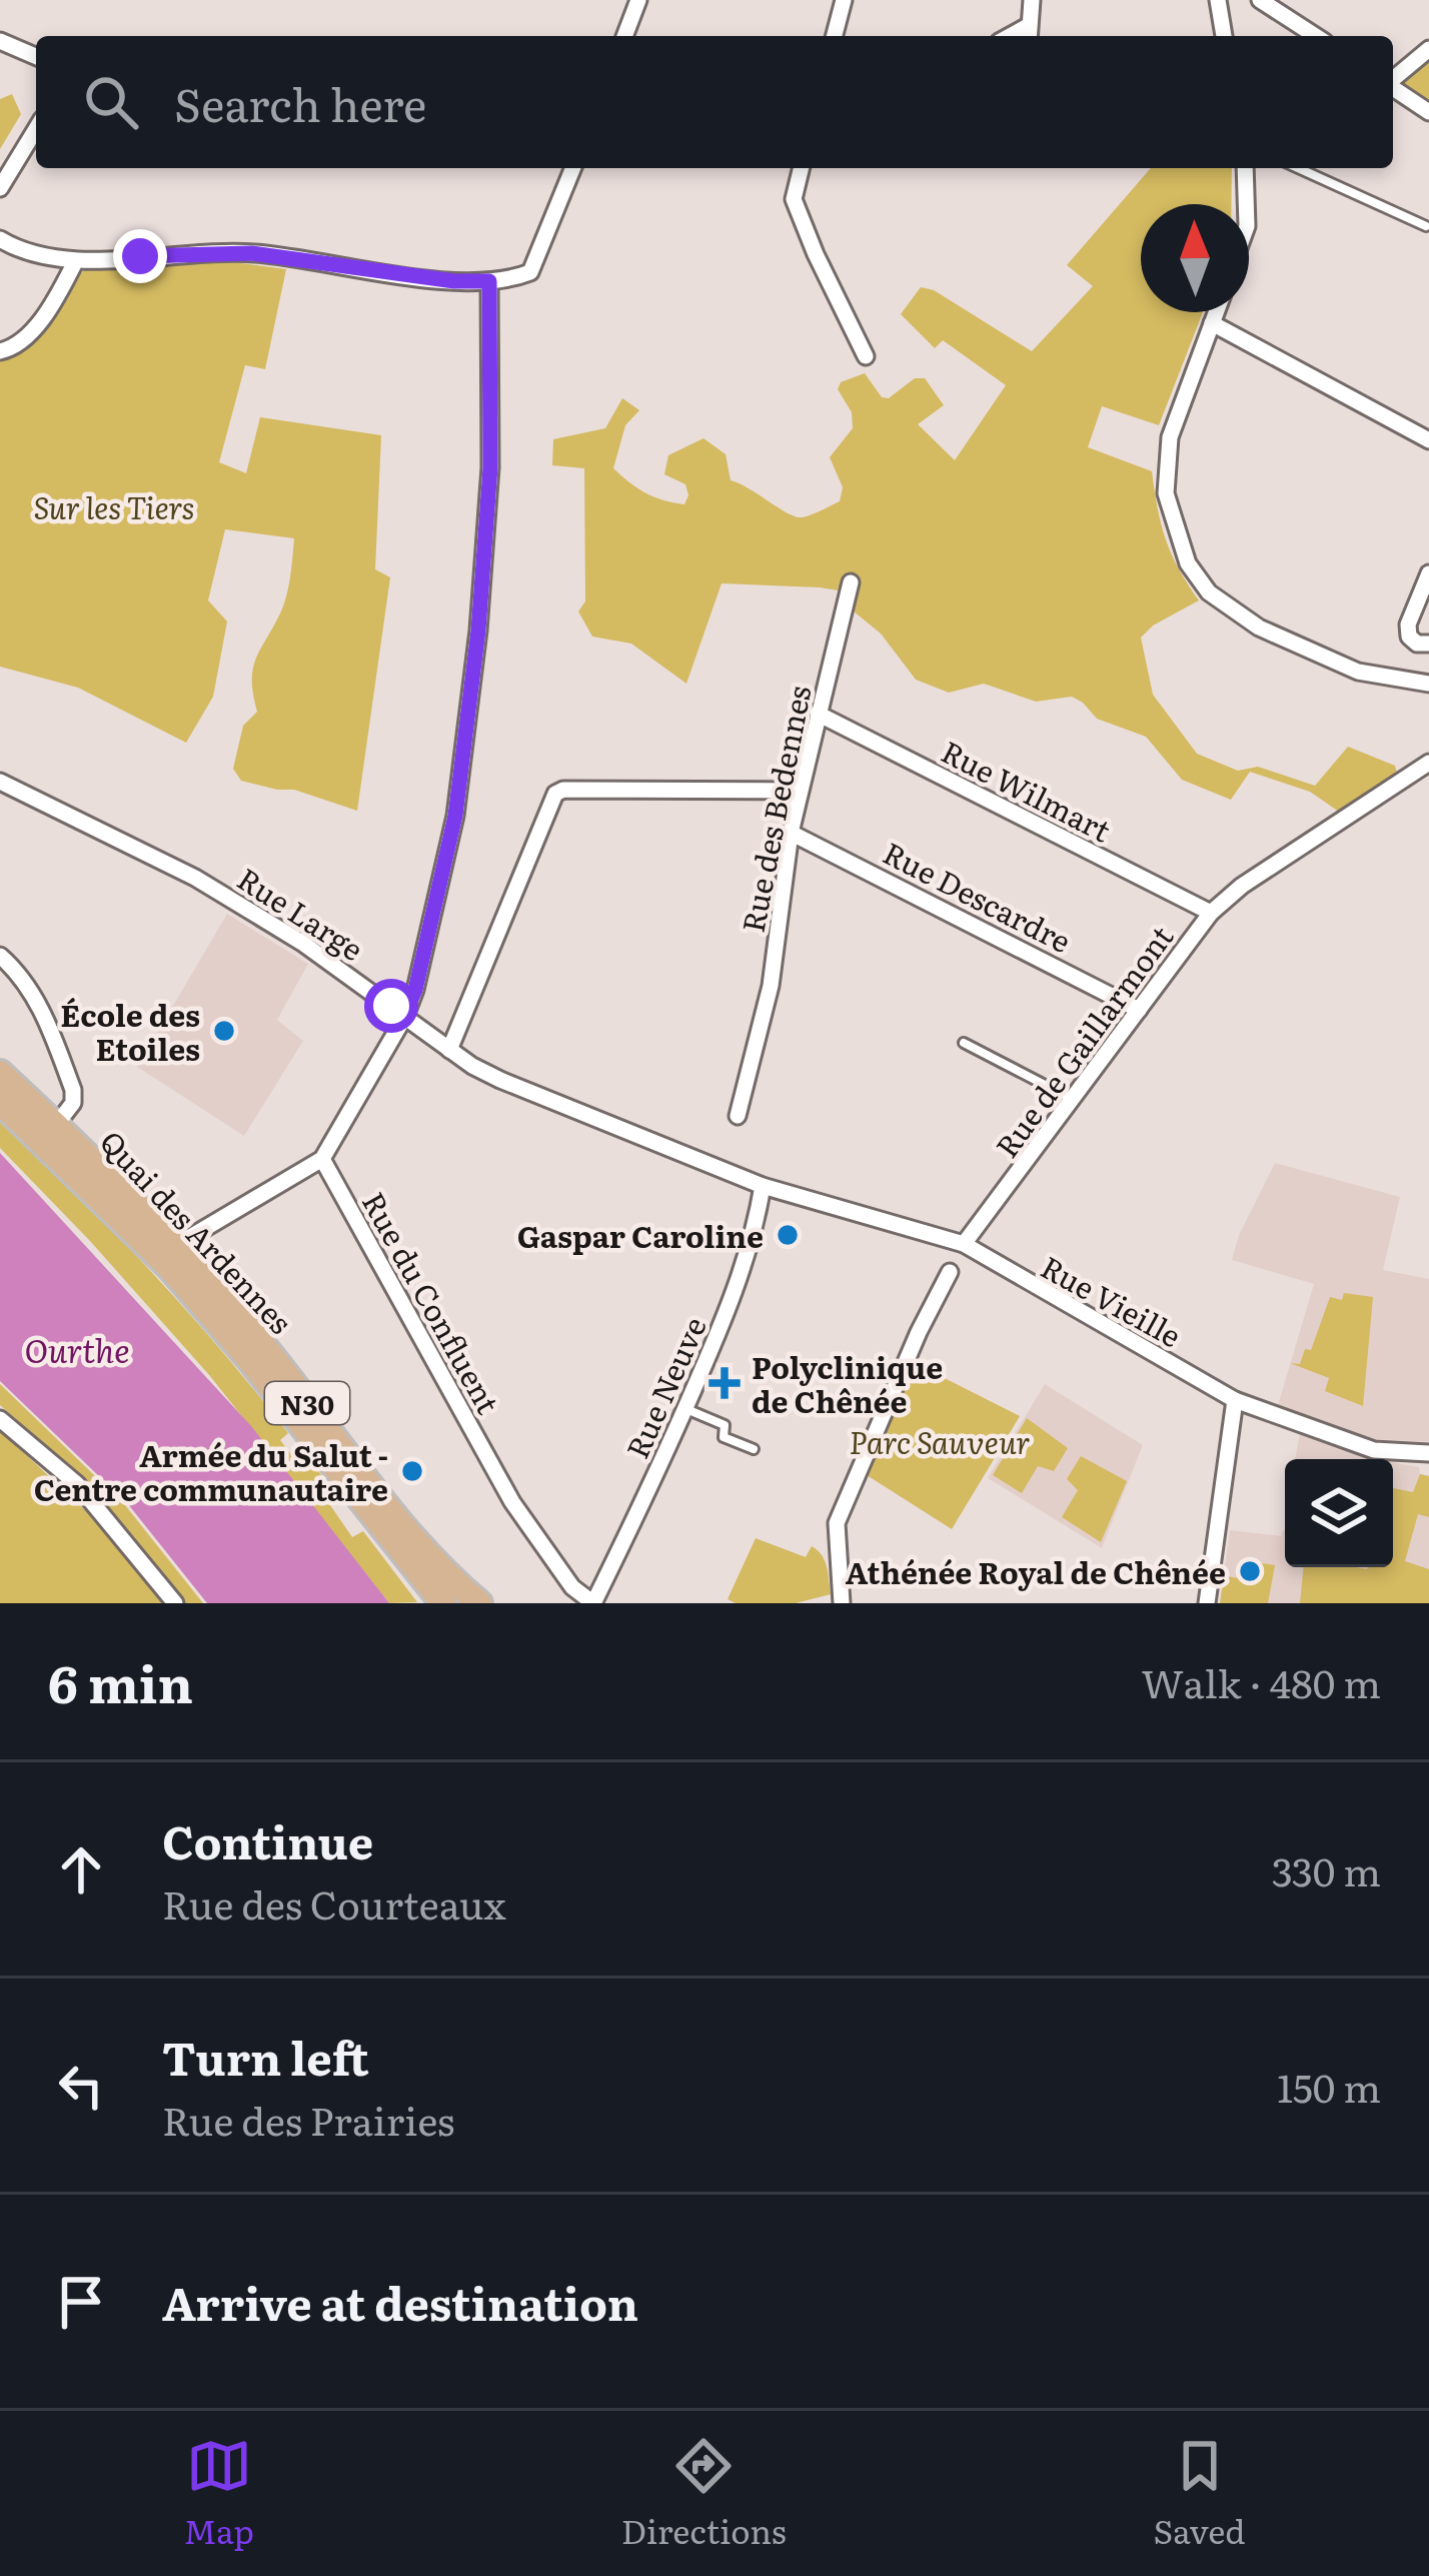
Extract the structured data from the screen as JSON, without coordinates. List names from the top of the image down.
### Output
{
  "streets": {
    "main road": ["Quai des Ardennes", "N30"],
    "street": [
      "Rue Wilmart",
      "Rue des Bedennes",
      "Rue Descardre",
      "Rue Large",
      "Rue de Gaillarmont",
      "Rue Vieille",
      "Rue du Confluent",
      "Rue Neuve"
    ]
  },
  "crossings": [
    ["Rue Wilmart", "Rue des Bedennes"],
    ["Rue Wilmart", "Rue de Gaillarmont"],
    ["Rue des Bedennes", "Rue Descardre"],
    ["Rue Descardre", "Rue de Gaillarmont"],
    ["Rue Large", "Rue Neuve"],
    ["Rue de Gaillarmont", "Rue Vieille"],
    ["Rue du Confluent", "Rue Neuve"]
  ],
  "water": ["Ourthe"],
  "parks": ["Sur les Tiers", "Parc Sauveur"],
  "places": {
    "other": [
      "École des Etoiles",
      "Gaspar Caroline",
      "Armée du Salut - Centre communautaire",
      "Athénée Royal de Chênée"
    ],
    "health": ["Polyclinique de Chênée"]
  },
  "north": "top",
  "page": {
    "search": "Search here",
    "heading": ["6 min", "Walk · 480 m"],
    "list": [
      ["Continue", "Rue des Courteaux", "330 m"],
      ["Turn left", "Rue des Prairies", "150 m"],
      "Arrive at destination"
    ],
    "nav": ["Map", "Directions", "Saved"]
  }
}
